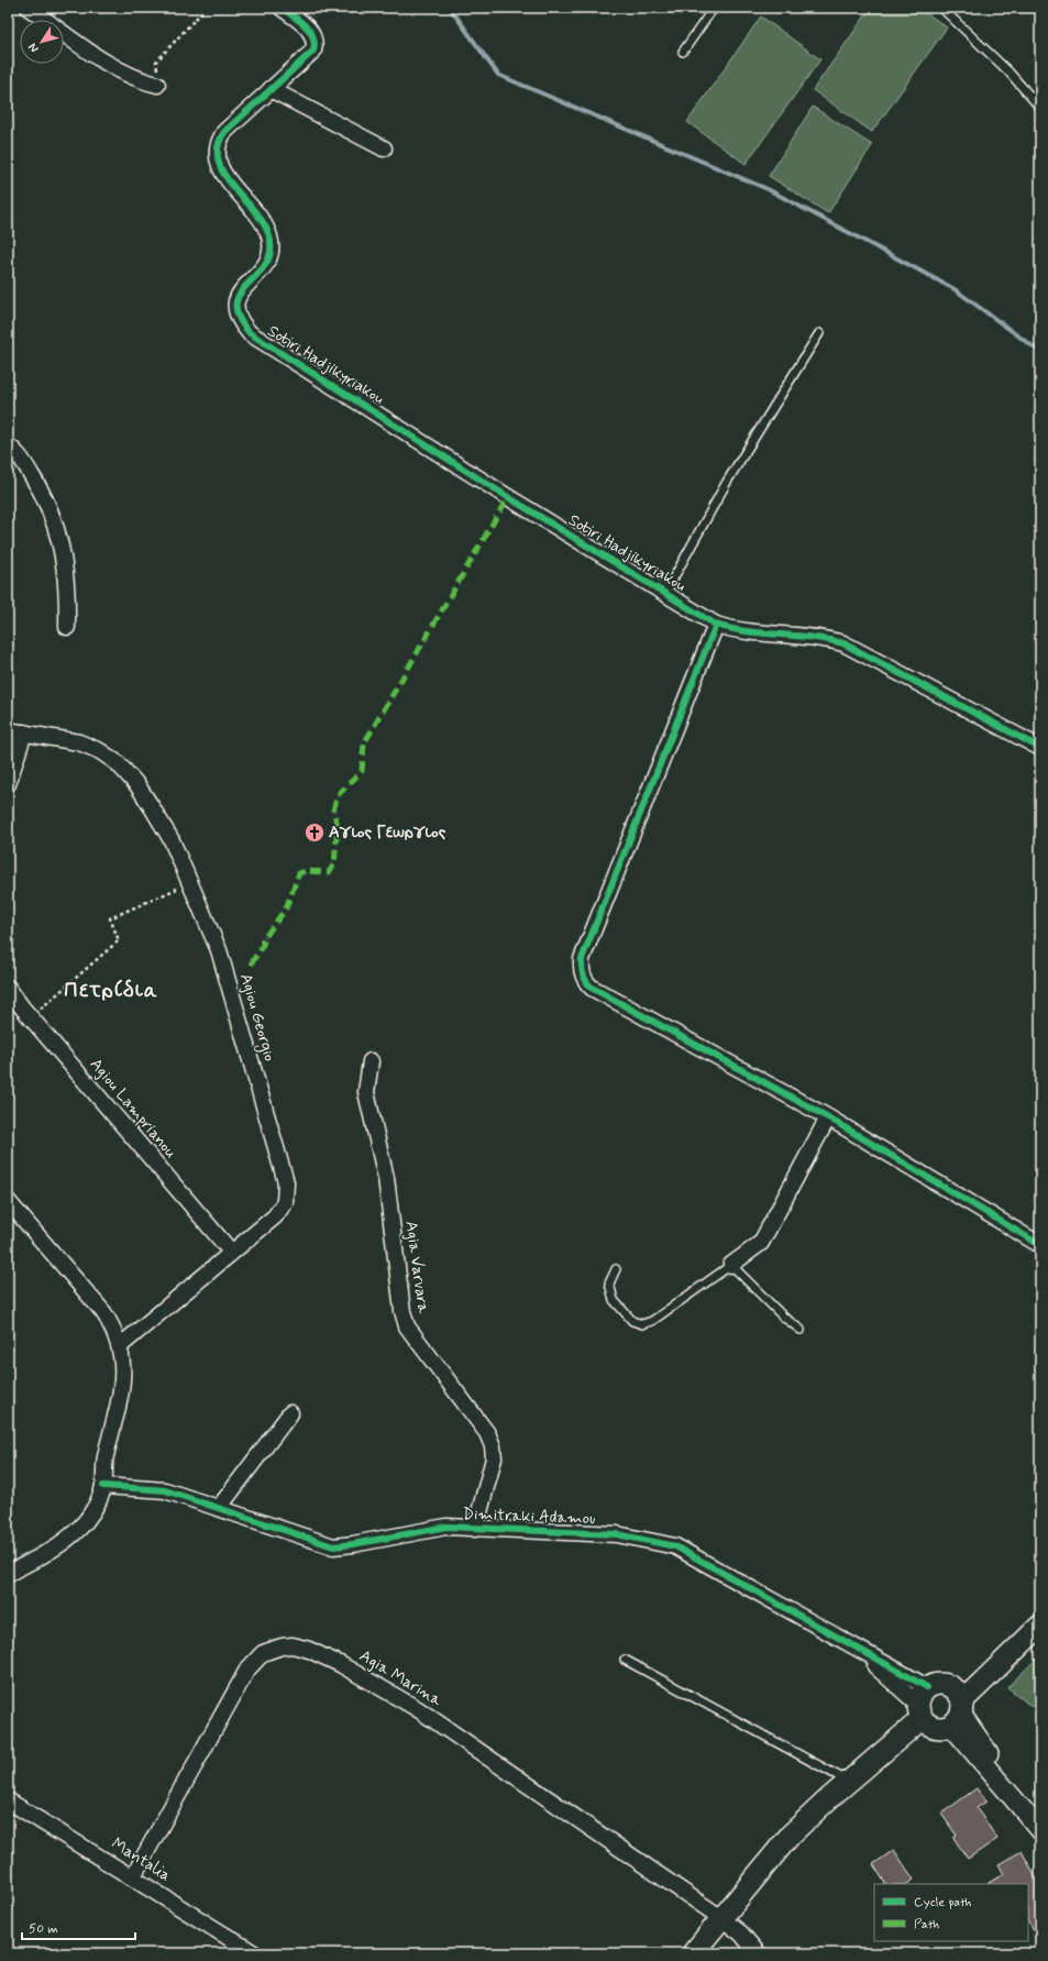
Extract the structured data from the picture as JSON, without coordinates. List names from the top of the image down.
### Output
{
  "streets": {
    "street": [
      "Sotiri Hadjikyriakou",
      "Agiou Georgio",
      "Agiou Lamprianou",
      "Agia Varvara",
      "Dimitraki Adamou",
      "Agia Marina",
      "Mantalia"
    ]
  },
  "crossings": [
    ["Agiou Georgio", "Agiou Lamprianou"],
    ["Agia Varvara", "Dimitraki Adamou"],
    ["Agia Marina", "Mantalia"]
  ],
  "districts": ["Πετρίδια"],
  "places": {
    "church": ["Αγιος Γεωργιος"]
  },
  "legend": ["Cycle path", "Path"],
  "scale_bar": "50 m",
  "north": "bottom left"
}
